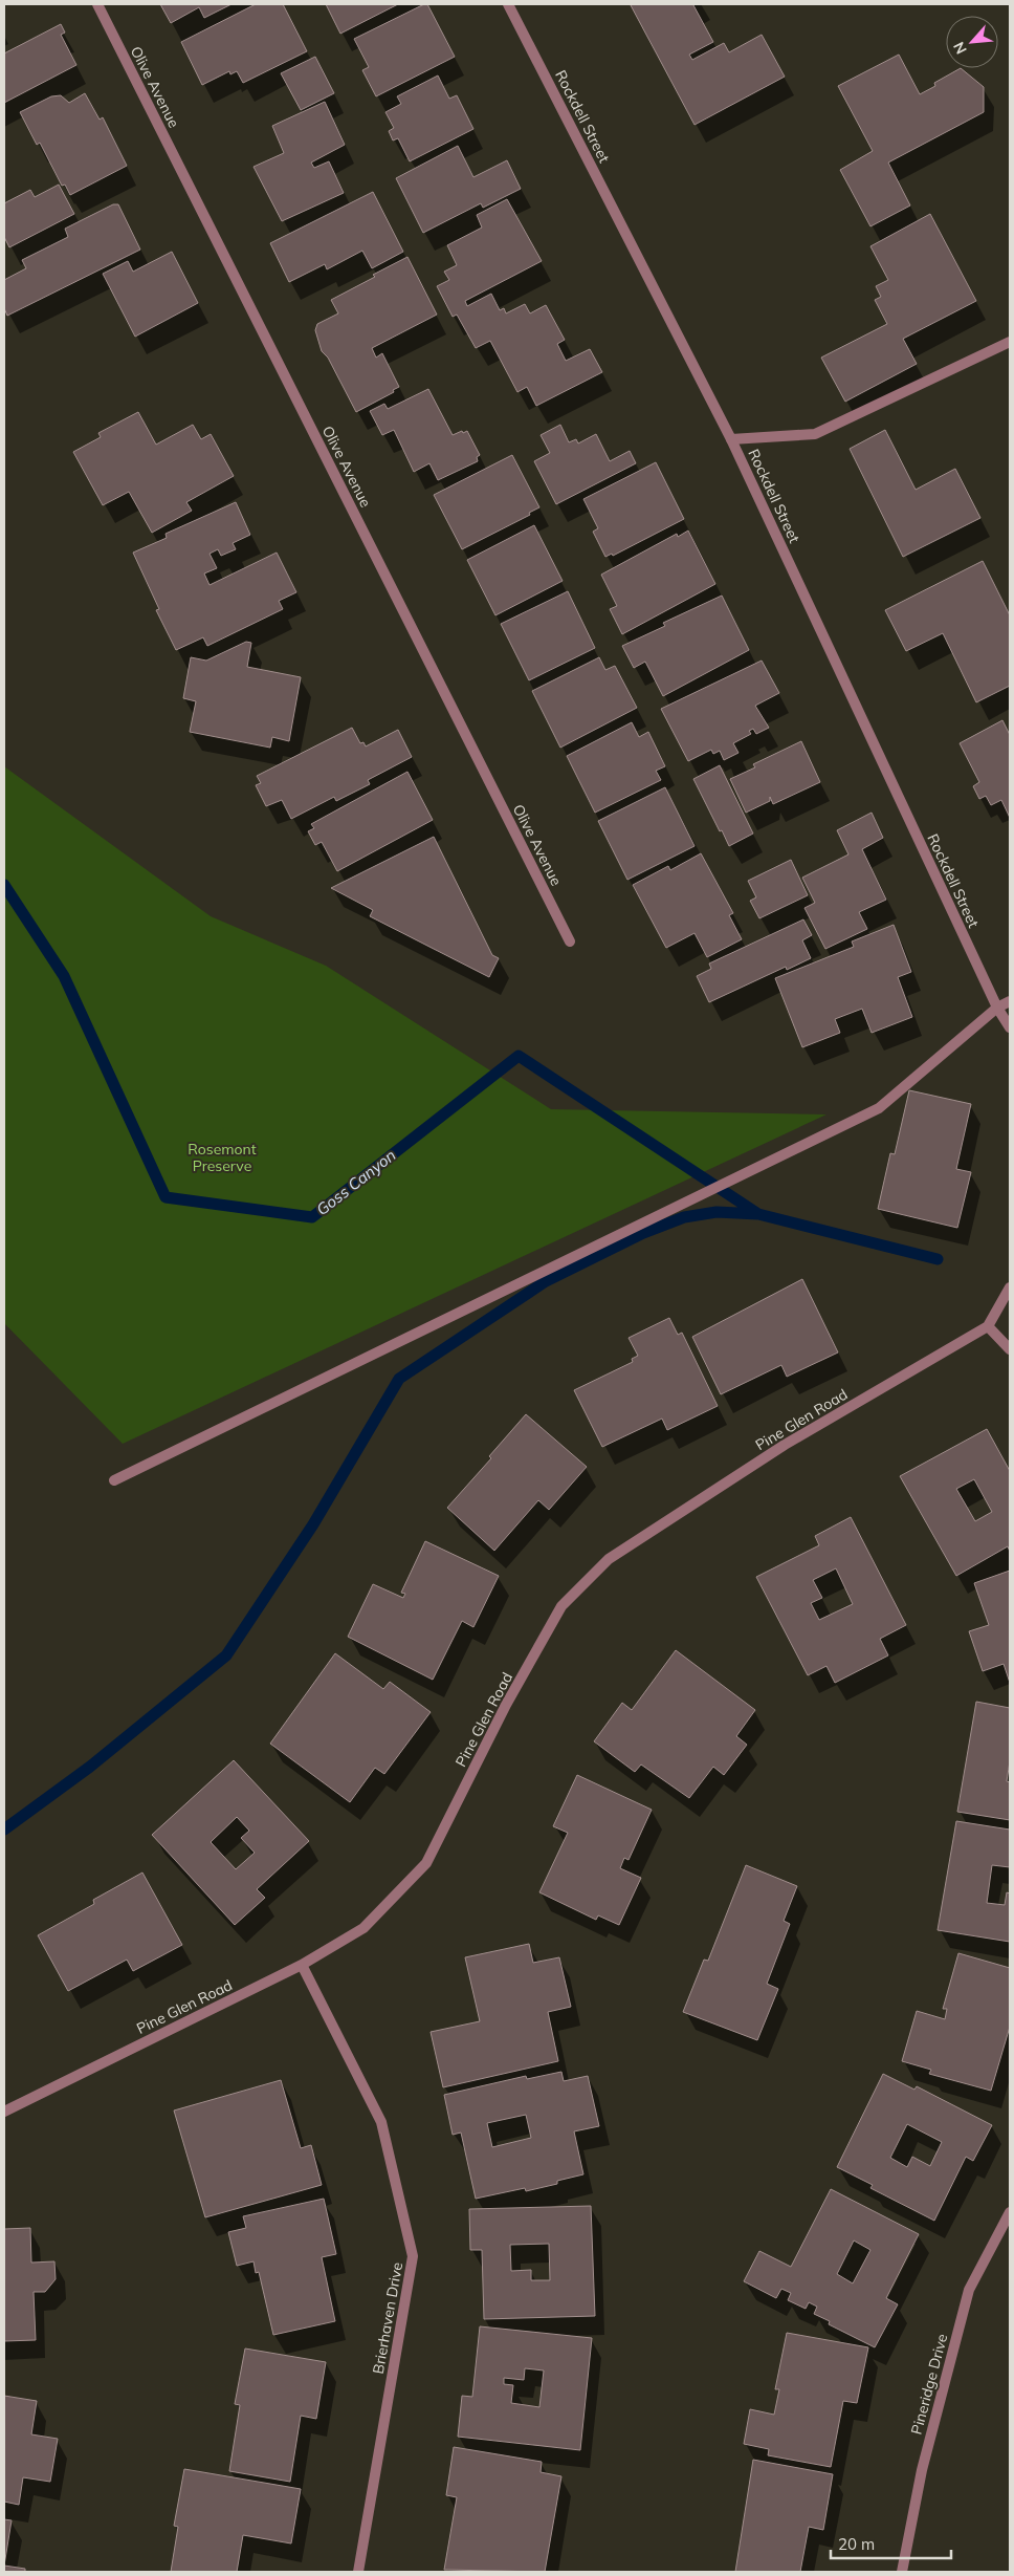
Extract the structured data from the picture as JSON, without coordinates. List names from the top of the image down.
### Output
{
  "streets": {
    "street": [
      "Olive Avenue",
      "Rockdell Street",
      "Pine Glen Road",
      "Brierhaven Drive",
      "Pineridge Drive"
    ]
  },
  "crossings": [
    ["Pine Glen Road", "Brierhaven Drive"]
  ],
  "water": ["Goss Canyon"],
  "parks": ["Rosemont Preserve"],
  "scale_bar": "20 m",
  "north": "bottom left"
}
